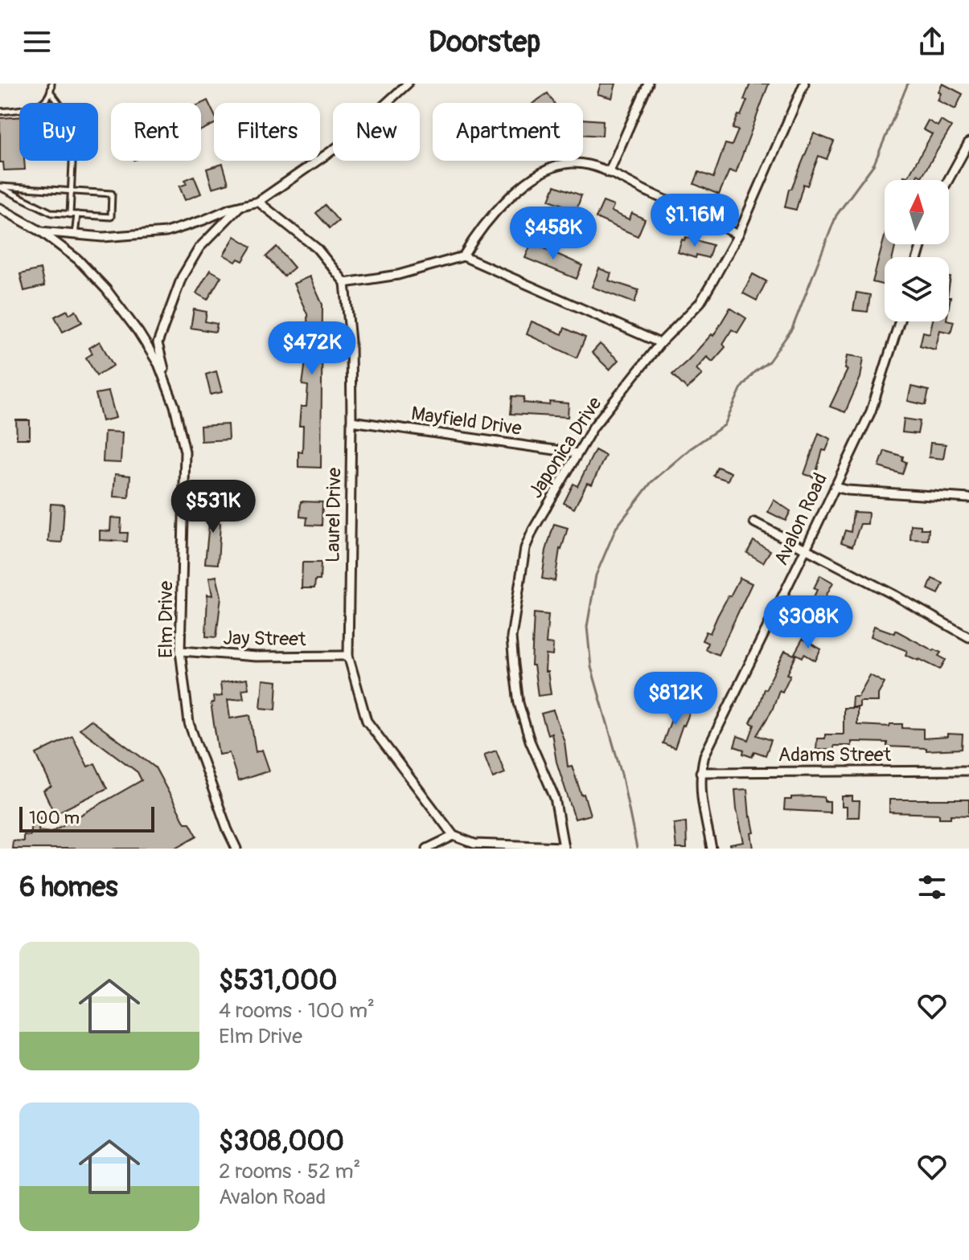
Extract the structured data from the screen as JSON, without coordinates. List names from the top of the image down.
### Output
{
  "streets": {
    "street": [
      "Mayfield Drive",
      "Japonica Drive",
      "Laurel Drive",
      "Avalon Road",
      "Elm Drive",
      "Jay Street",
      "Adams Street"
    ]
  },
  "crossings": [
    ["Mayfield Drive", "Japonica Drive"],
    ["Mayfield Drive", "Laurel Drive"],
    ["Japonica Drive", "Laurel Drive"],
    ["Laurel Drive", "Jay Street"],
    ["Avalon Road", "Adams Street"],
    ["Elm Drive", "Jay Street"]
  ],
  "scale_bar": "100 m",
  "north": "top",
  "page": {
    "header": "Doorstep",
    "chip": [
      "Buy",
      "Rent",
      "Filters",
      "New",
      "Apartment"
    ],
    "price": [
      "$1.16M",
      "$458K",
      "$472K",
      "$531K",
      "$308K",
      "$812K"
    ],
    "scale": "100 m",
    "heading": "6 homes",
    "list": [
      {
        "name": "$531,000",
        "note": "4 rooms · 100 m² · Elm Drive"
      },
      {
        "name": "$308,000",
        "note": "2 rooms · 52 m² · Avalon Road"
      }
    ]
  }
}
